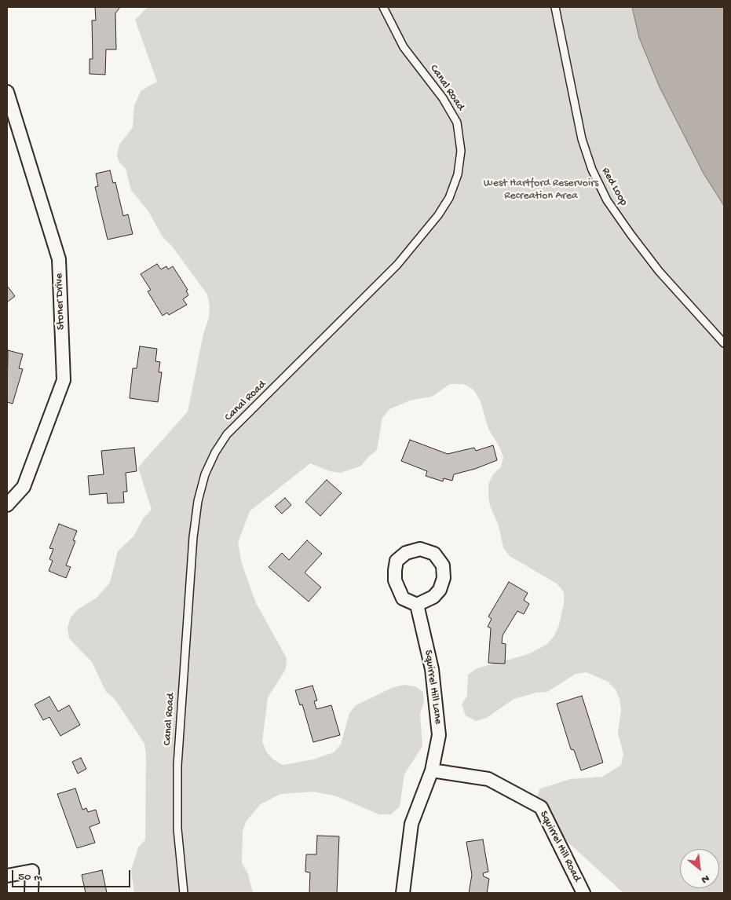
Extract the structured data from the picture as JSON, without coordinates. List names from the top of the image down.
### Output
{
  "streets": {
    "street": ["Stoner Drive", "Squirrel Hill Lane", "Squirrel Hill Road"],
    "lane": ["Canal Road", "Red Loop"]
  },
  "crossings": [
    ["Squirrel Hill Lane", "Squirrel Hill Road"]
  ],
  "parks": ["West Hartford Reservoirs Recreation Area"],
  "scale_bar": "50 m",
  "north": "bottom right"
}
